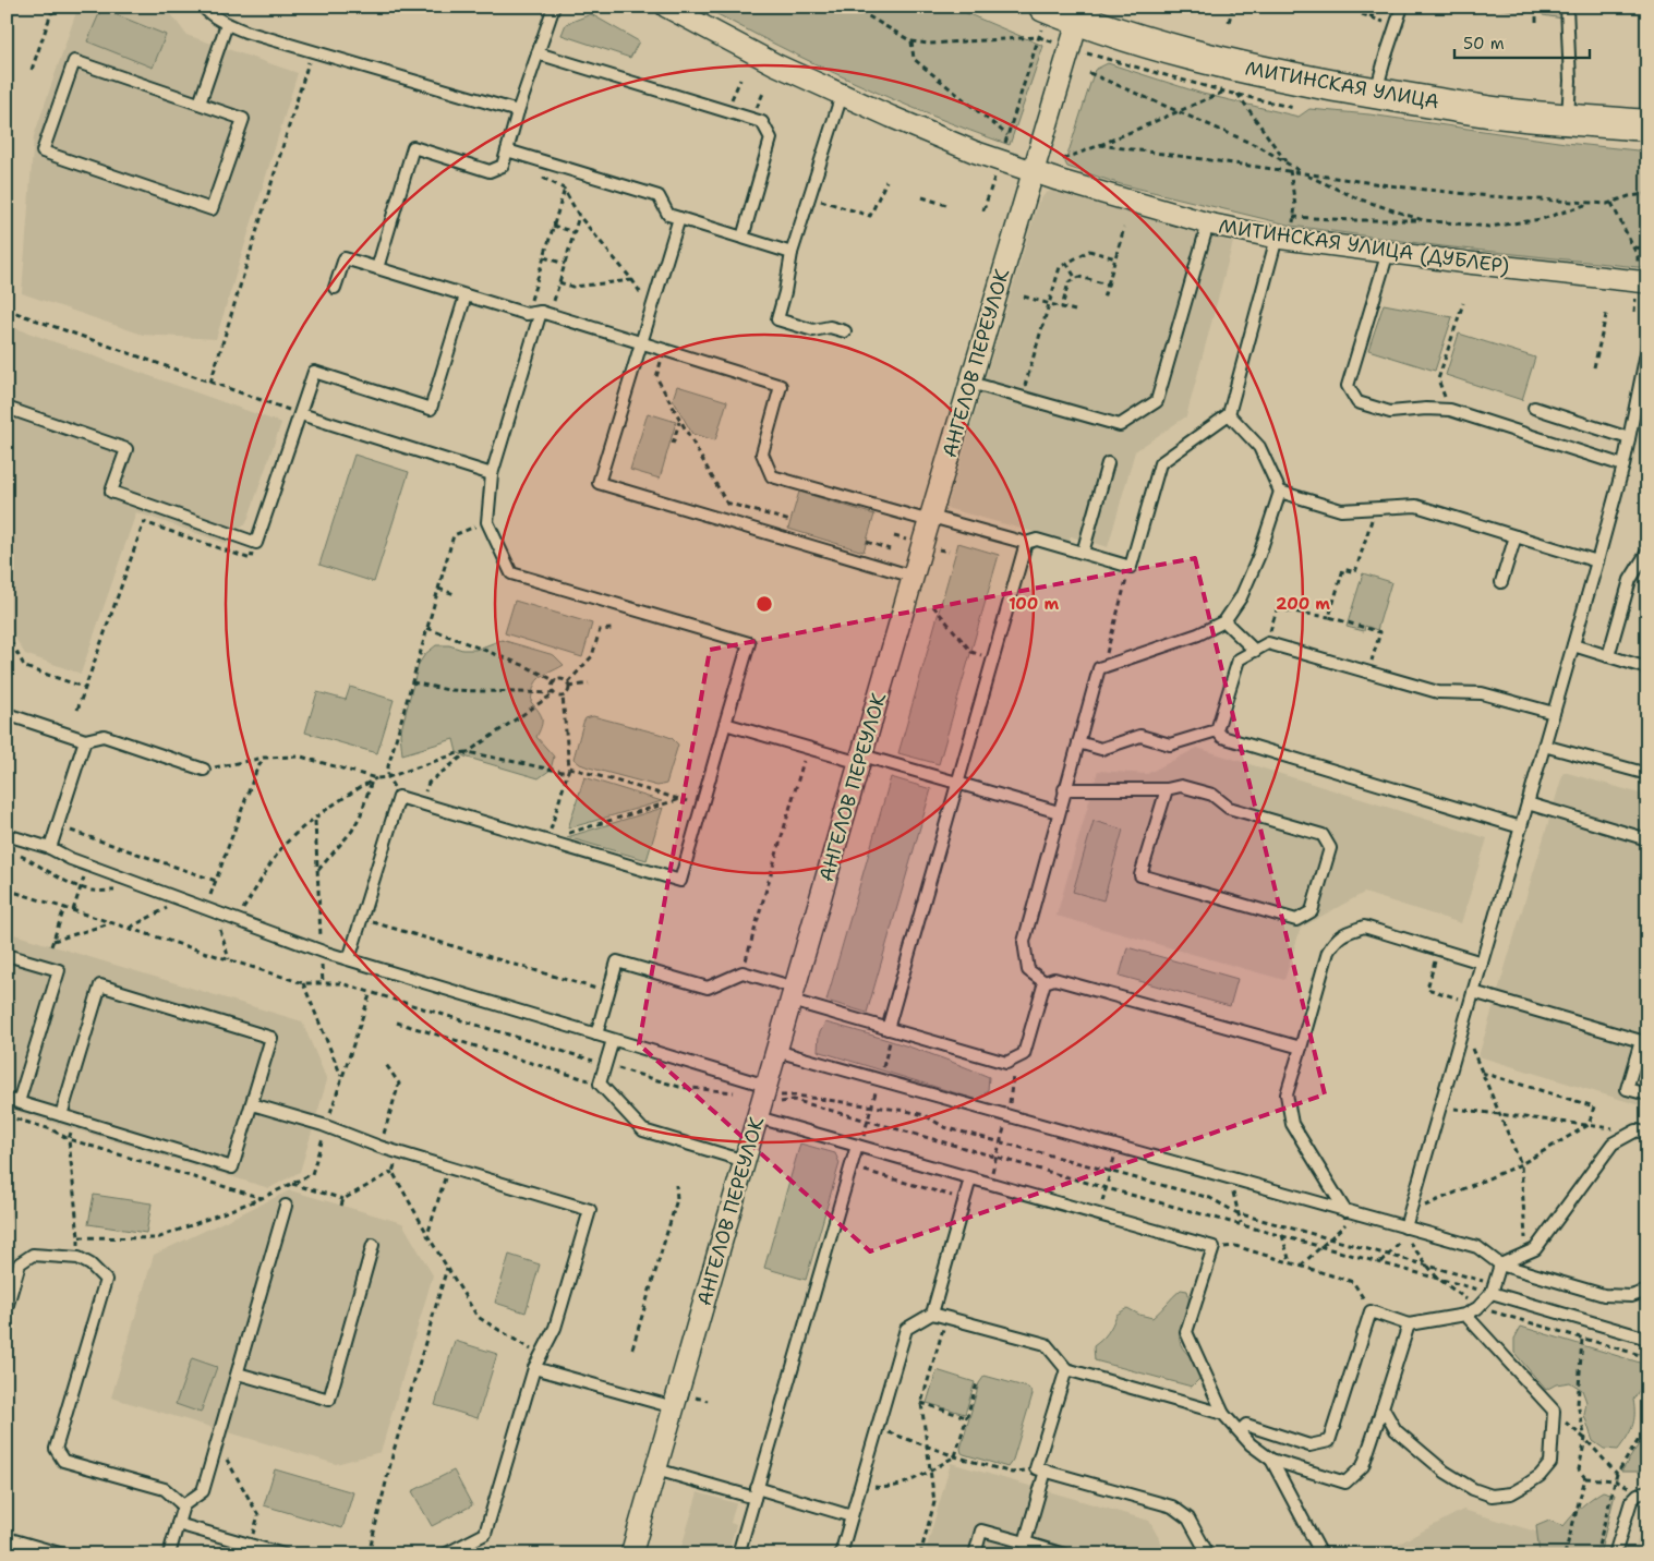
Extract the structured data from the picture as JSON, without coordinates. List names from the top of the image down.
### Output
{
  "streets": {
    "main road": ["МИТИНСКАЯ УЛИЦА"],
    "street": ["МИТИНСКАЯ УЛИЦА (ДУБЛЕР)", "АНГЕЛОВ ПЕРЕУЛОК"]
  },
  "crossings": [
    ["МИТИНСКАЯ УЛИЦА", "АНГЕЛОВ ПЕРЕУЛОК"],
    ["МИТИНСКАЯ УЛИЦА (ДУБЛЕР)", "АНГЕЛОВ ПЕРЕУЛОК"]
  ],
  "scale_bar": "50 m",
  "rings": ["100 m", "200 m"]
}
